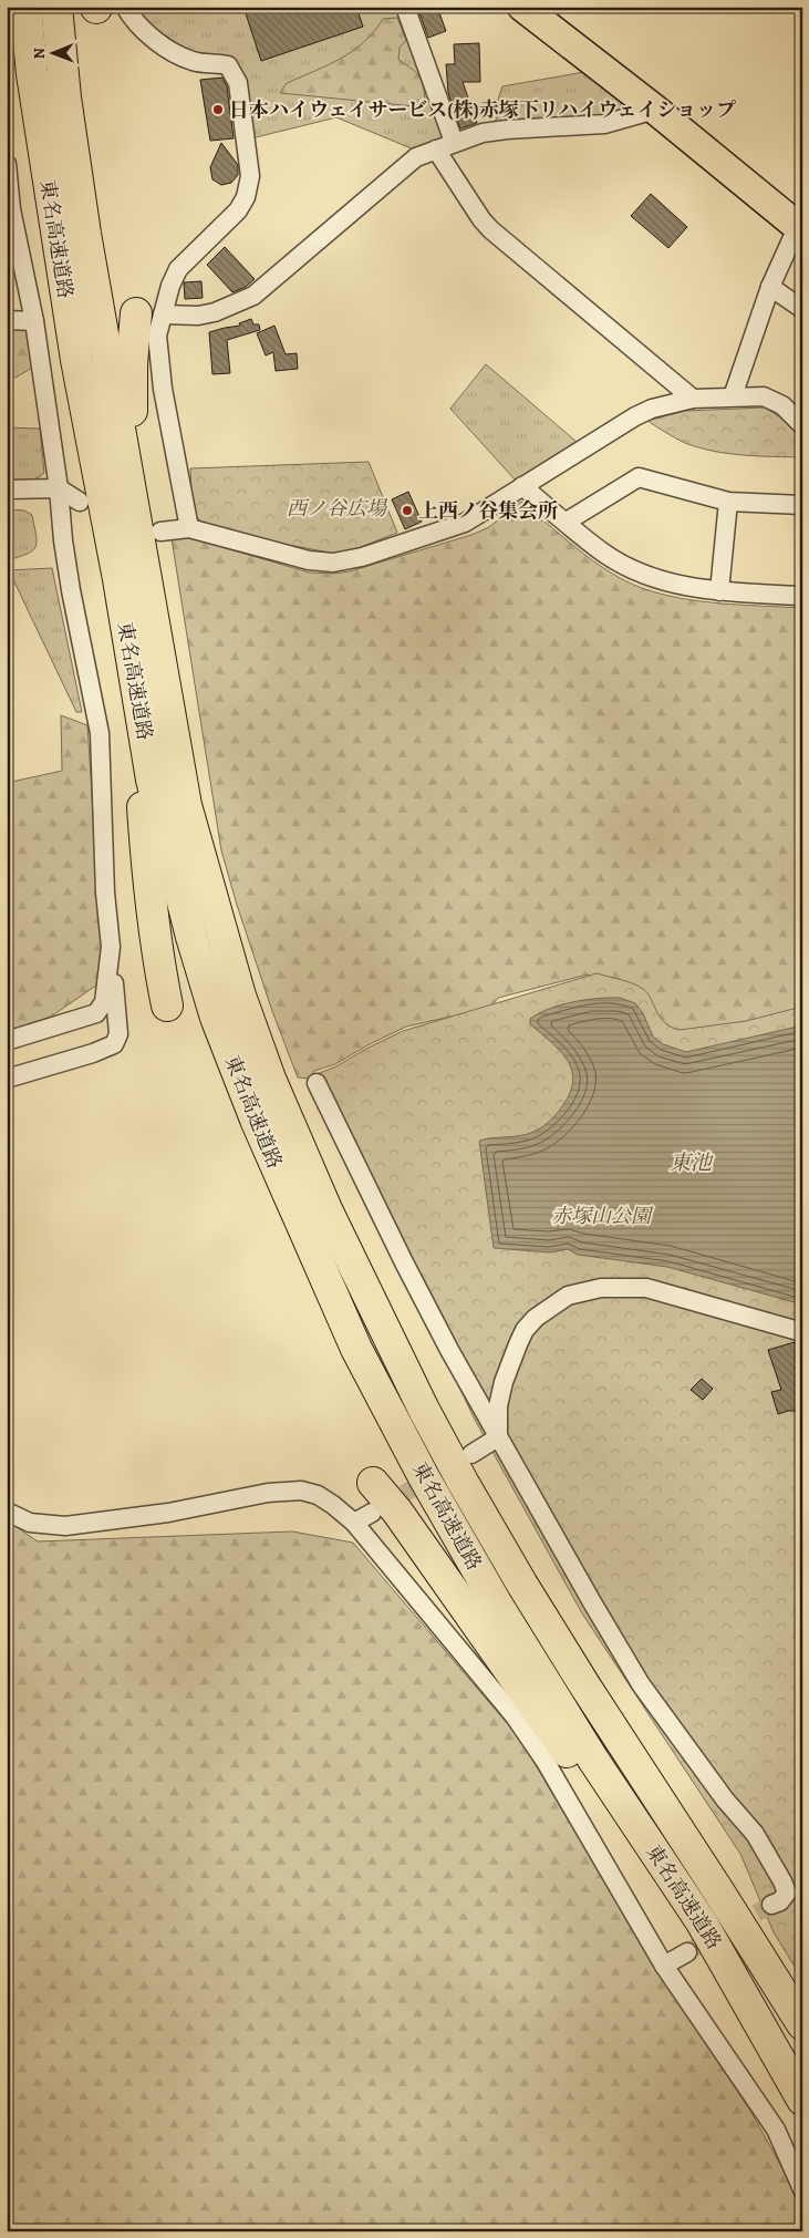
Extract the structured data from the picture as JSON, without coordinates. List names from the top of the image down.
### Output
{
  "streets": {
    "highway": ["東名高速道路"]
  },
  "water": ["東池"],
  "parks": ["西ノ谷広場", "赤塚山公園"],
  "places": ["日本ハイウェイサービス(株)赤塚下リハイウェイショップ", "上西ノ谷集会所"],
  "north": "left"
}
